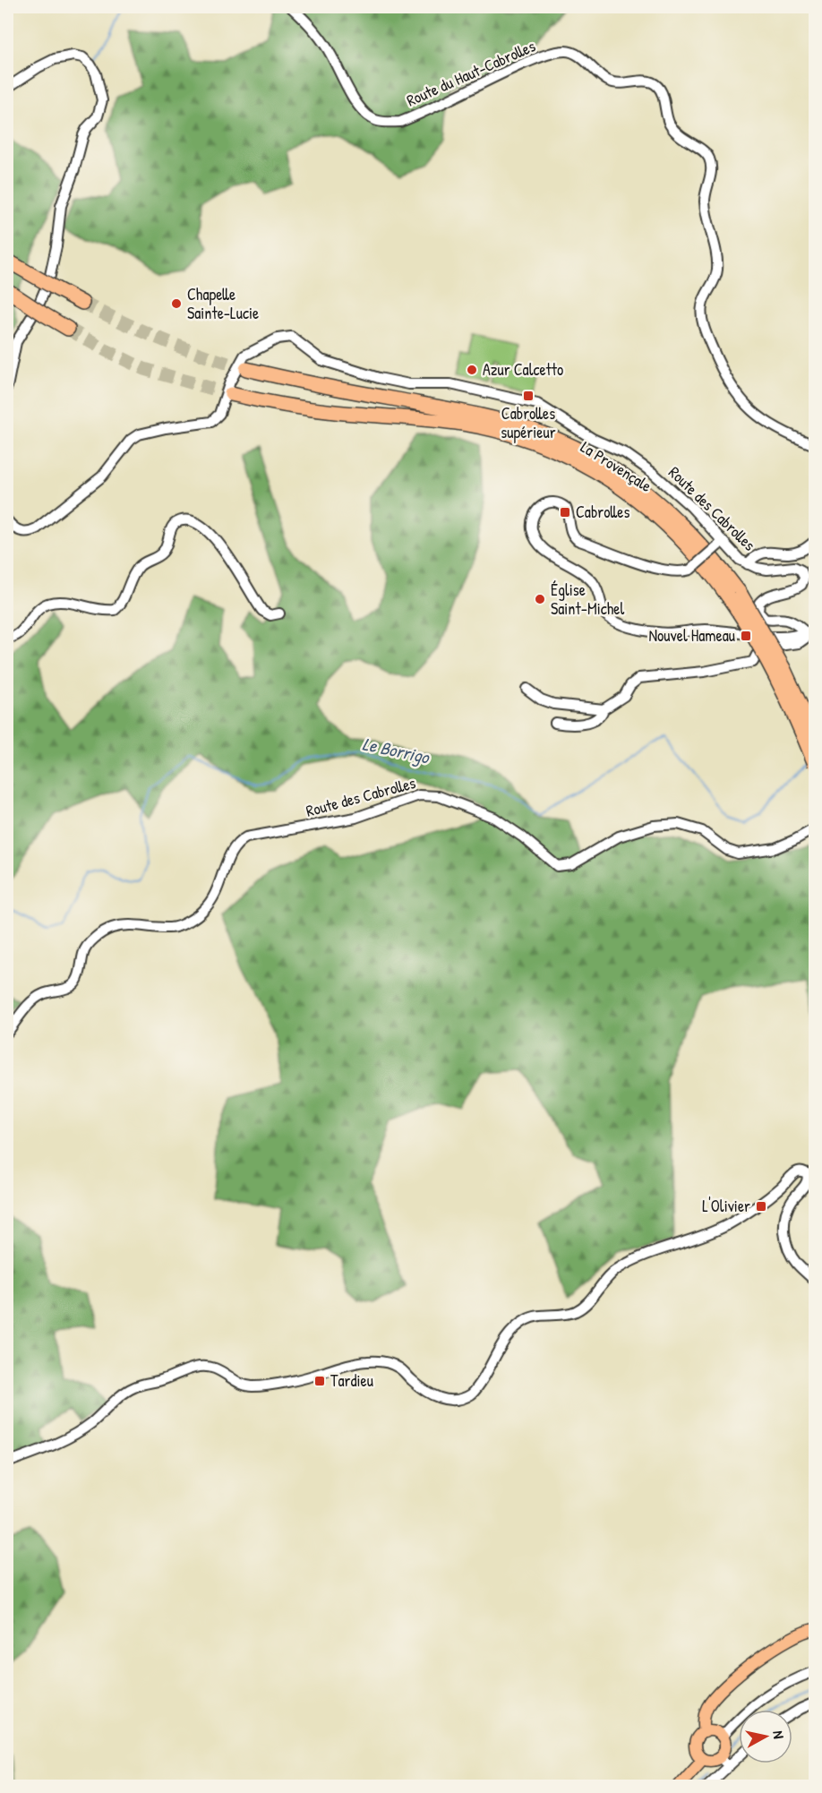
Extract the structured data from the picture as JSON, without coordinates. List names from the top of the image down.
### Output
{
  "streets": {
    "highway": ["La Provençale"],
    "street": ["Route du Haut-Cabrolles", "Route des Cabrolles"]
  },
  "water": ["Le Borrigo"],
  "places": {
    "other": ["Chapelle Sainte-Lucie", "Azur Calcetto", "Église Saint-Michel"],
    "transit": [
      "Cabrolles supérieur",
      "Cabrolles",
      "Nouvel Hameau",
      "L'Olivier",
      "Tardieu"
    ]
  },
  "north": "right"
}
